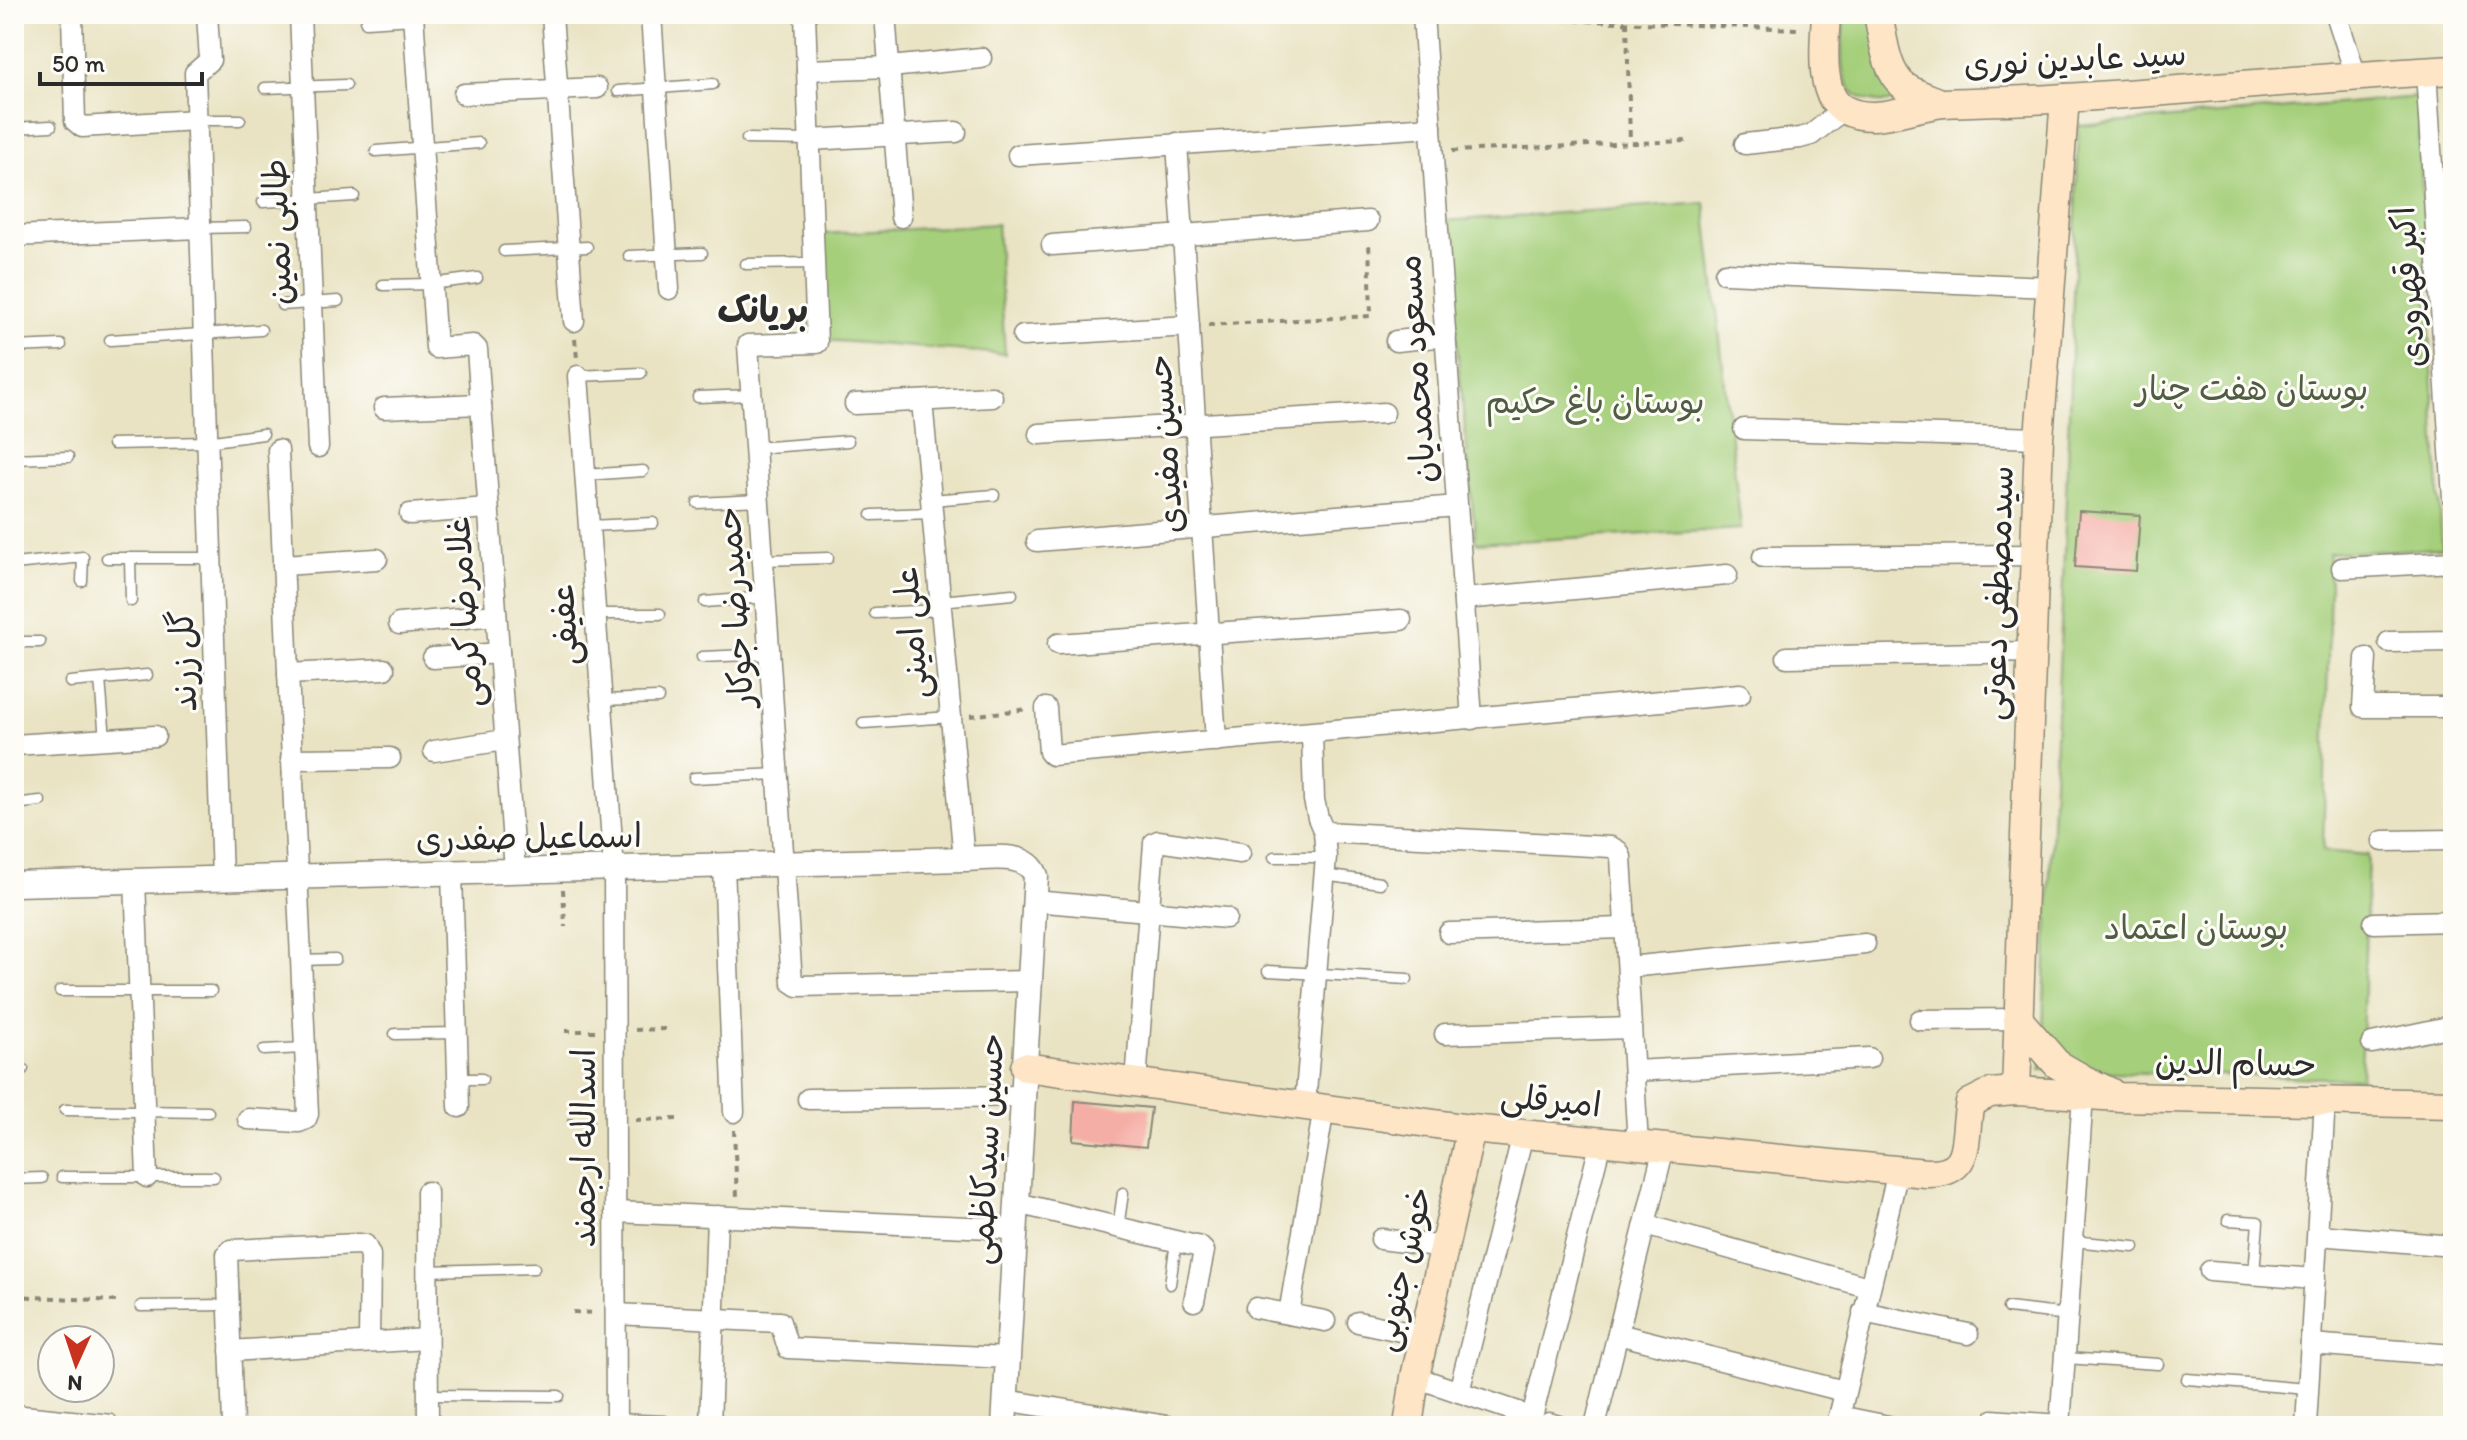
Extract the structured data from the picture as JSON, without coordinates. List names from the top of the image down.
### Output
{
  "streets": {
    "main road": [
      "سید عابدین نوری",
      "سیدمصطفی دعوتی",
      "حسام الدین",
      "امیرقلی",
      "خوش جنوبی"
    ],
    "street": [
      "طالبی نمین",
      "اکبر قهرودی",
      "مسعود محمدیان",
      "حسین مفیدی",
      "حمیدرضا جوکار",
      "غلامرضا کرمی",
      "عفیفی",
      "علی امینی",
      "گل زرند",
      "اسماعیل صفدری",
      "اسدالله ارجمند",
      "حسین سیدکاظمی"
    ]
  },
  "crossings": [
    ["سید عابدین نوری", "اکبر قهرودی"],
    ["سید عابدین نوری", "سیدمصطفی دعوتی"],
    ["سیدمصطفی دعوتی", "حسام الدین"],
    ["سیدمصطفی دعوتی", "امیرقلی"],
    ["حمیدرضا جوکار", "اسماعیل صفدری"],
    ["حمیدرضا جوکار", "حسین سیدکاظمی"],
    ["غلامرضا کرمی", "اسماعیل صفدری"],
    ["عفیفی", "اسماعیل صفدری"],
    ["عفیفی", "اسدالله ارجمند"],
    ["علی امینی", "اسماعیل صفدری"],
    ["گل زرند", "اسماعیل صفدری"],
    ["اسماعیل صفدری", "اسدالله ارجمند"],
    ["اسماعیل صفدری", "حسین سیدکاظمی"],
    ["حسام الدین", "امیرقلی"],
    ["امیرقلی", "حسین سیدکاظمی"],
    ["امیرقلی", "خوش جنوبی"]
  ],
  "districts": ["بریانک"],
  "parks": ["بوستان هفت چنار", "بوستان باغ حکیم", "بوستان اعتماد"],
  "scale_bar": "50 m",
  "north": "bottom"
}
